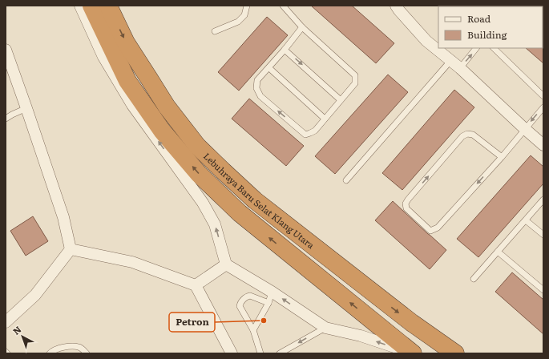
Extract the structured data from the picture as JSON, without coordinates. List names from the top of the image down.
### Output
{
  "streets": {
    "highway": ["Lebuhraya Baru Selat Klang Utara"]
  },
  "places": ["Petron"],
  "legend": ["Road", "Building"],
  "north": "top left"
}
